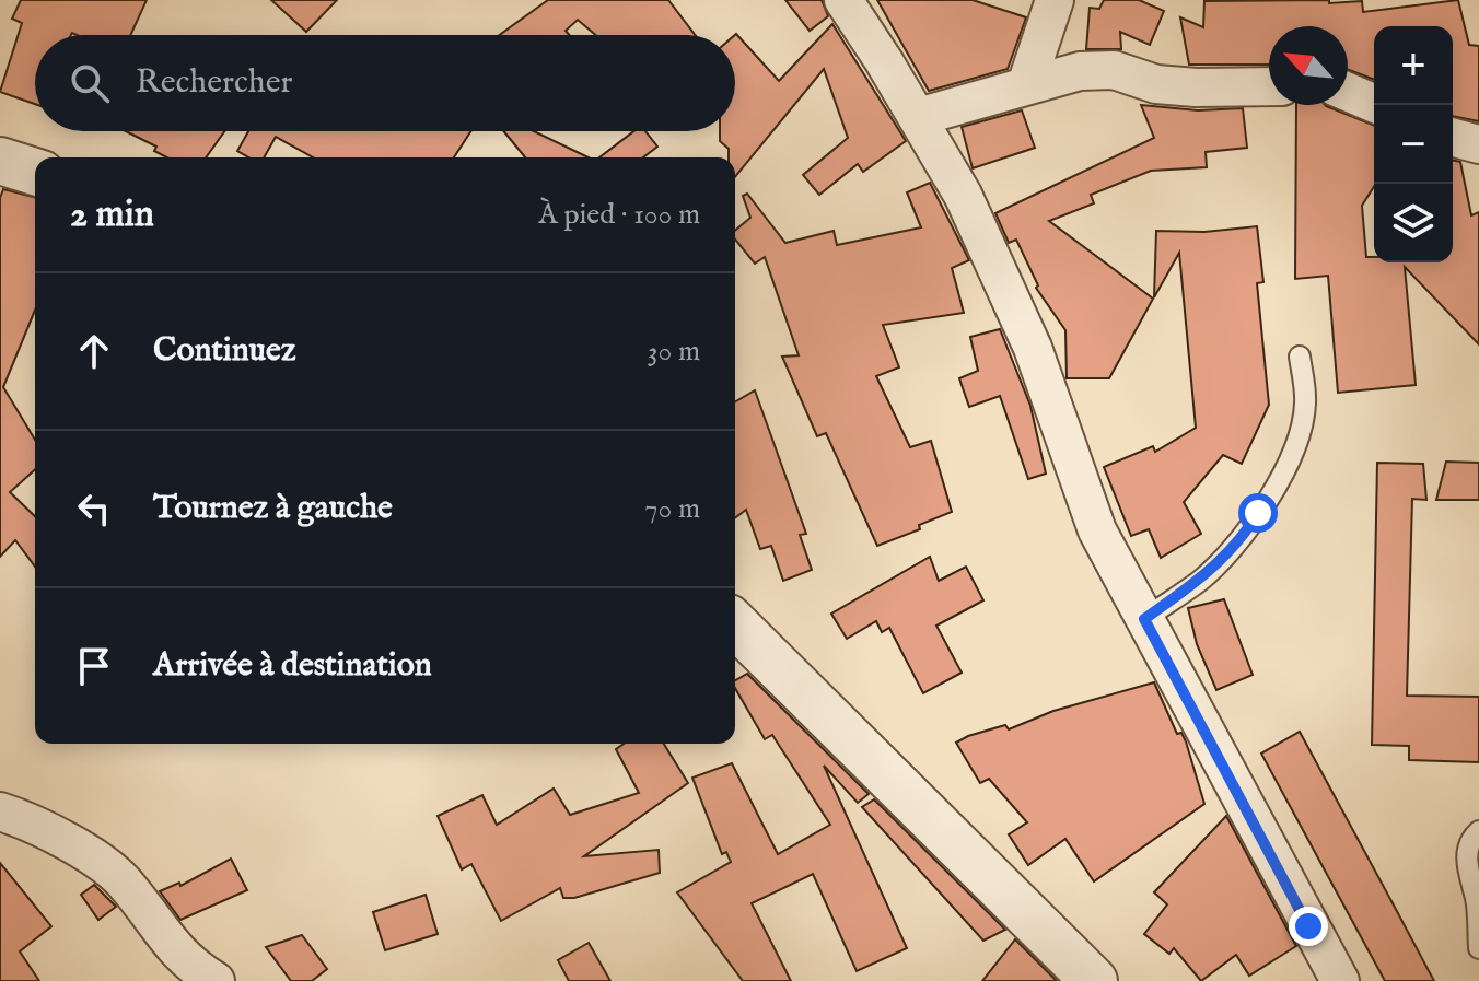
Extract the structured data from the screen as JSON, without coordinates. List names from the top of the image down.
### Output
{
  "north": "top left",
  "page": {
    "map_buttons": ["+", "−"],
    "search": "Rechercher",
    "heading": ["2 min", "À pied · 100 m"],
    "list": [
      ["Continuez", "30 m"],
      ["Tournez à gauche", "70 m"],
      "Arrivée à destination"
    ]
  }
}
